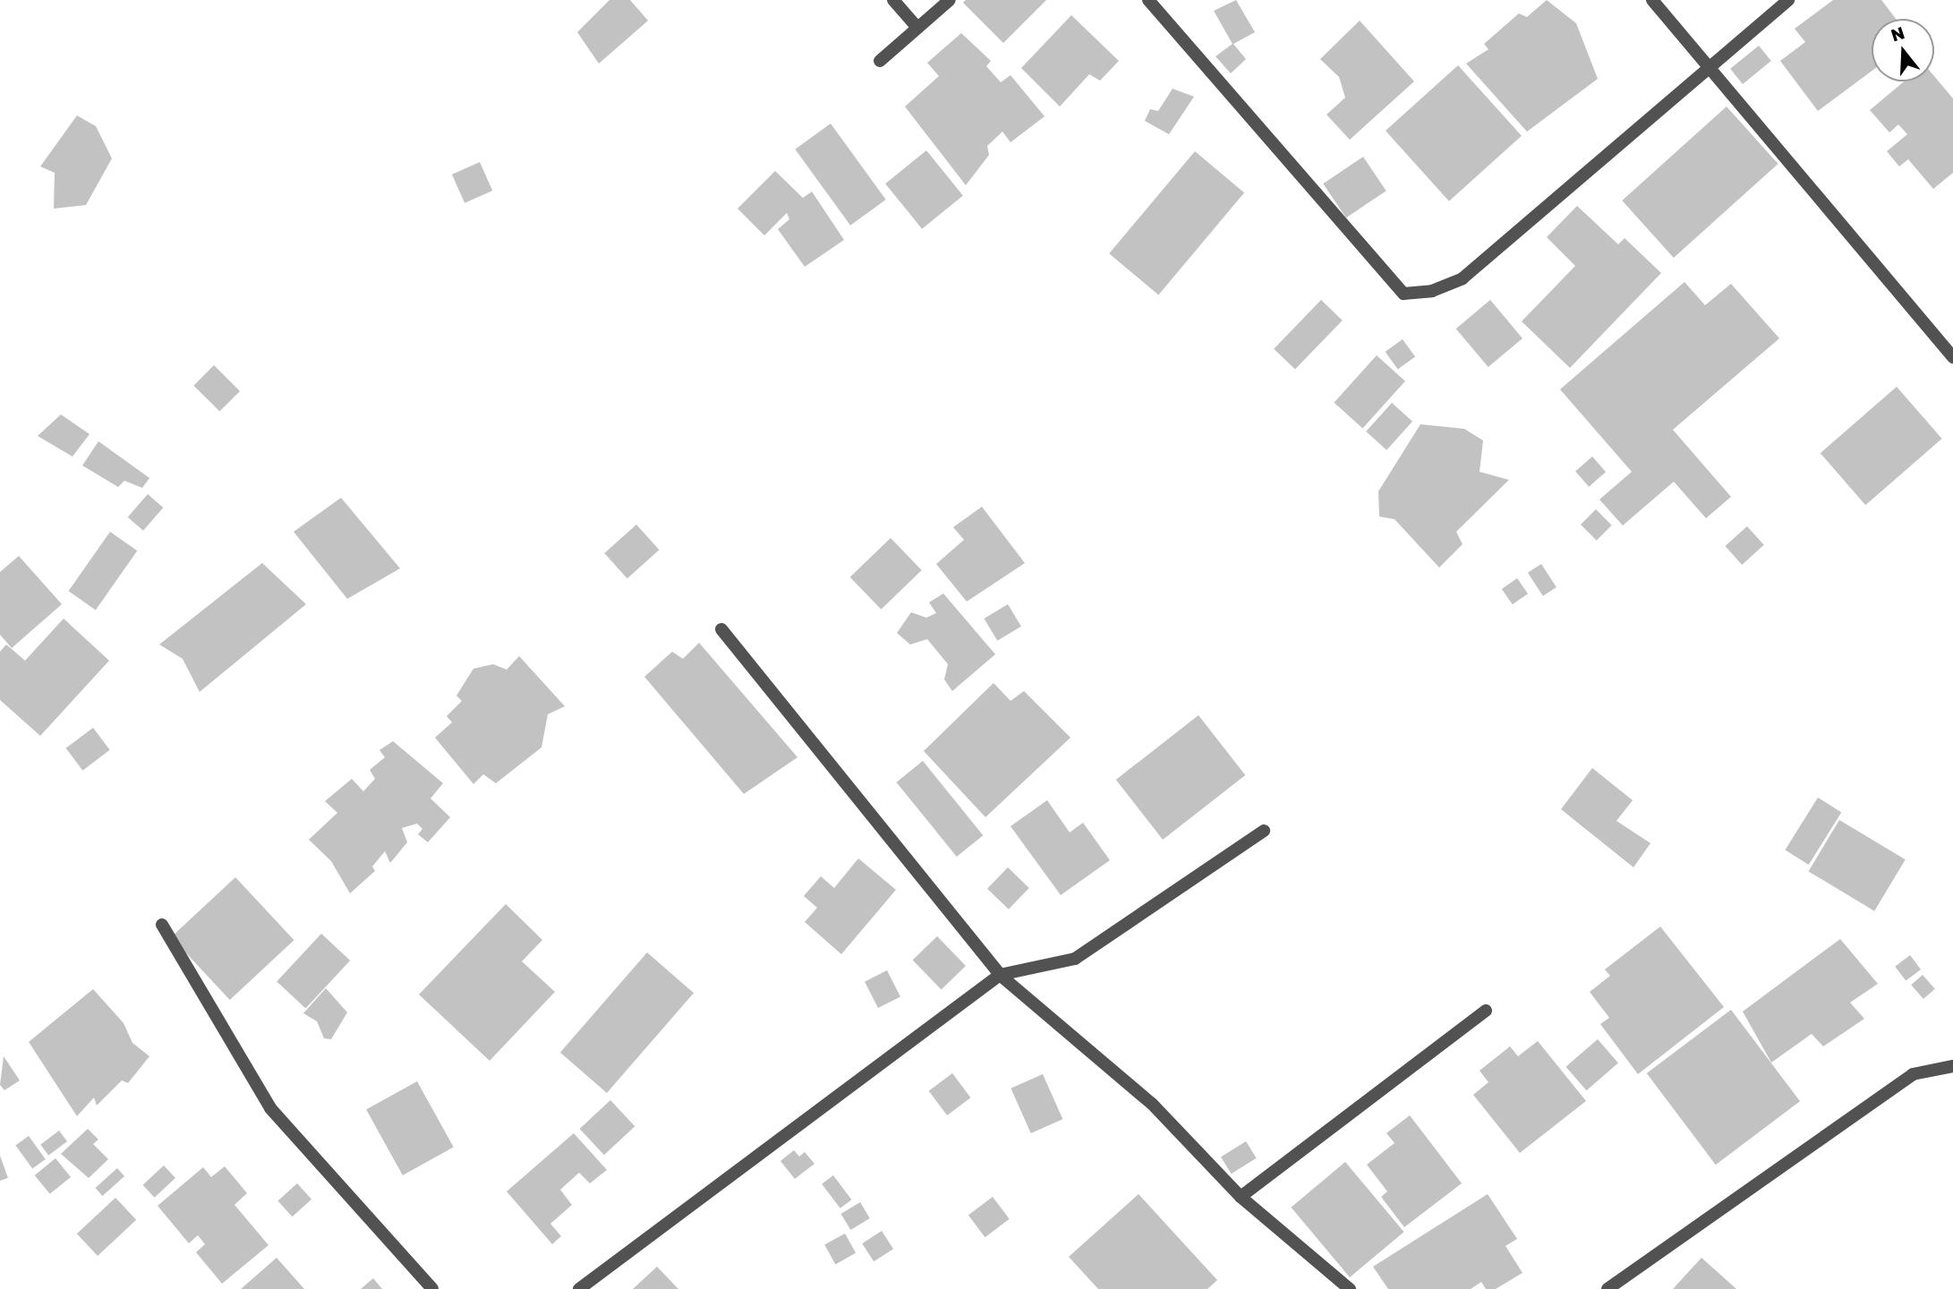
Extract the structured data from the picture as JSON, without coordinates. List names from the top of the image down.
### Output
{
  "north": "top"
}
